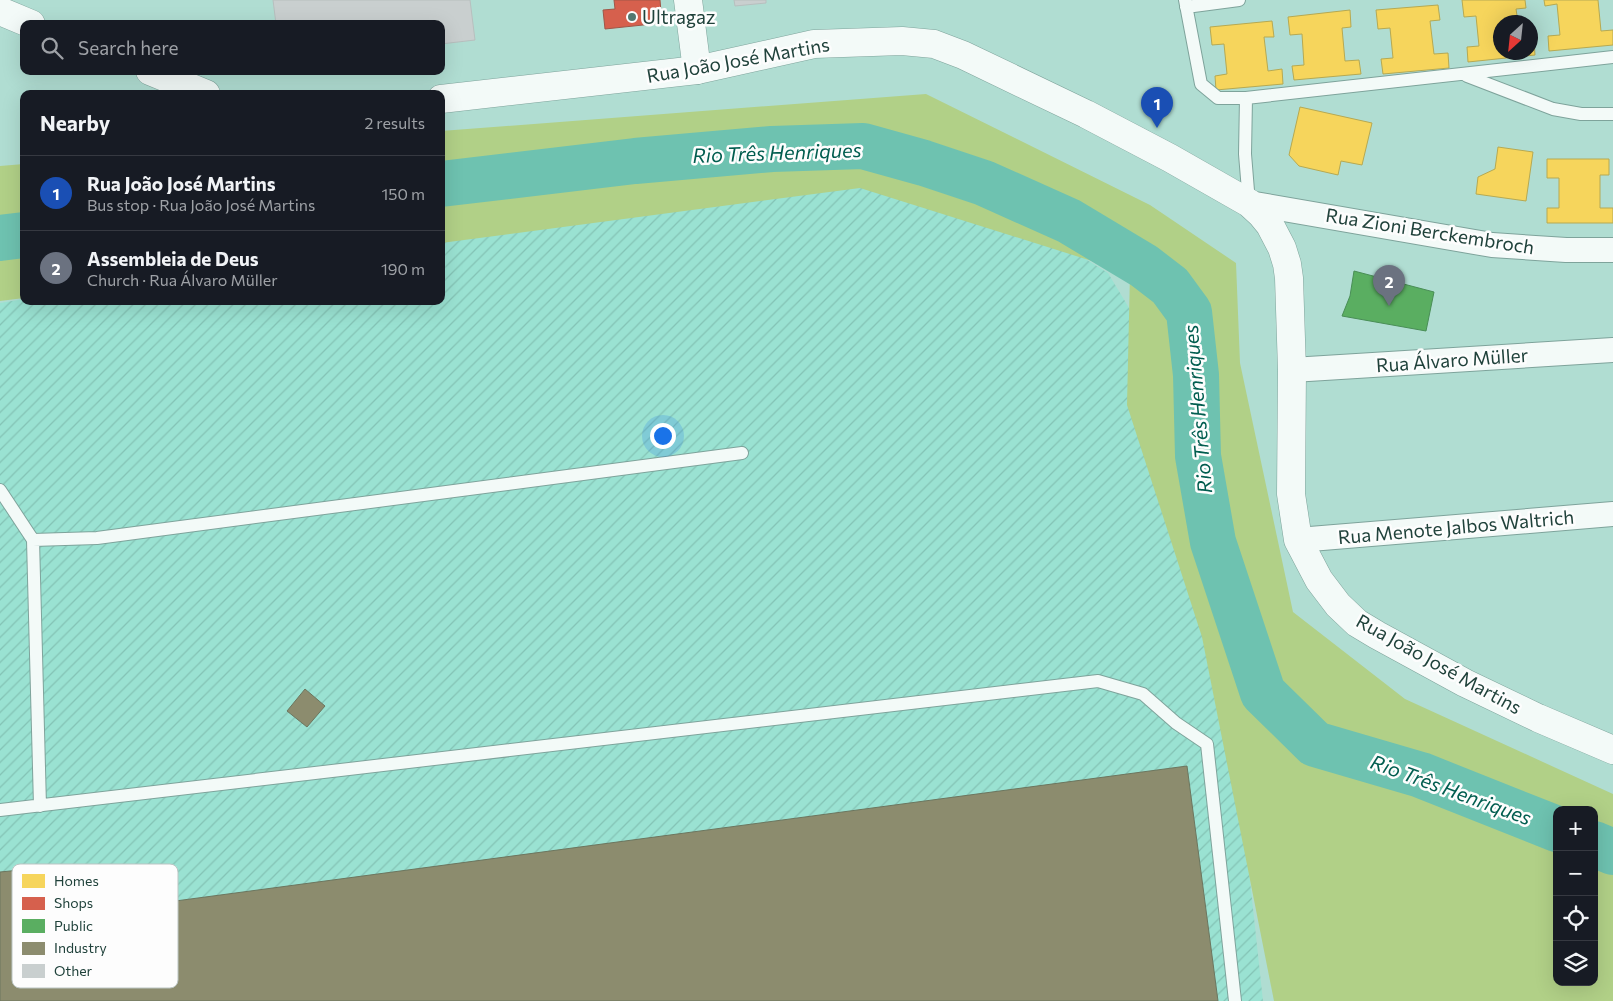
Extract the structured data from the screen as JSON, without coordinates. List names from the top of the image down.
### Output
{
  "streets": {
    "main road": ["Rua João José Martins"],
    "street": ["Rua Zioni Berckembroch", "Rua Álvaro Müller", "Rua Menote Jalbos Waltrich"]
  },
  "crossings": [
    ["Rua João José Martins", "Rua Zioni Berckembroch"],
    ["Rua João José Martins", "Rua Álvaro Müller"],
    ["Rua João José Martins", "Rua Menote Jalbos Waltrich"]
  ],
  "water": ["Rio Três Henriques"],
  "places": ["Ultragaz"],
  "legend": [
    "Homes",
    "Shops",
    "Public",
    "Industry",
    "Other"
  ],
  "north": "bottom left",
  "page": {
    "search": "Search here",
    "pins": ["1", "2"],
    "heading": ["Nearby", "2 results"],
    "list": [
      {
        "mark": "1",
        "name": "Rua João José Martins",
        "note": "Bus stop · Rua João José Martins",
        "value": "150 m"
      },
      {
        "mark": "2",
        "name": "Assembleia de Deus",
        "note": "Church · Rua Álvaro Müller",
        "value": "190 m"
      }
    ],
    "map_buttons": ["+", "−"]
  }
}
